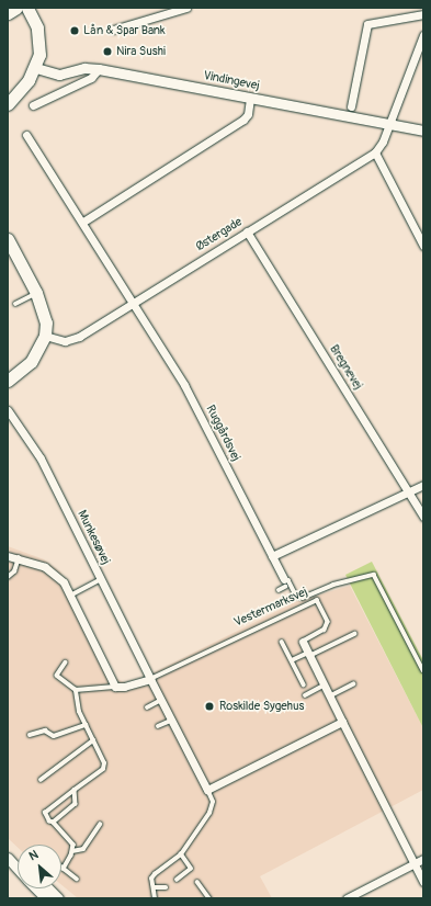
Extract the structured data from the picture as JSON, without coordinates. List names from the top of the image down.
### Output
{
  "streets": {
    "street": [
      "Vindingevej",
      "Østergade",
      "Bregnevej",
      "Ruggårdsvej",
      "Munkesøvej",
      "Vestermarksvej"
    ]
  },
  "crossings": [
    ["Østergade", "Bregnevej"],
    ["Østergade", "Ruggårdsvej"],
    ["Munkesøvej", "Vestermarksvej"]
  ],
  "places": ["Lån & Spar Bank", "Nira Sushi", "Roskilde Sygehus"],
  "north": "top left"
}
